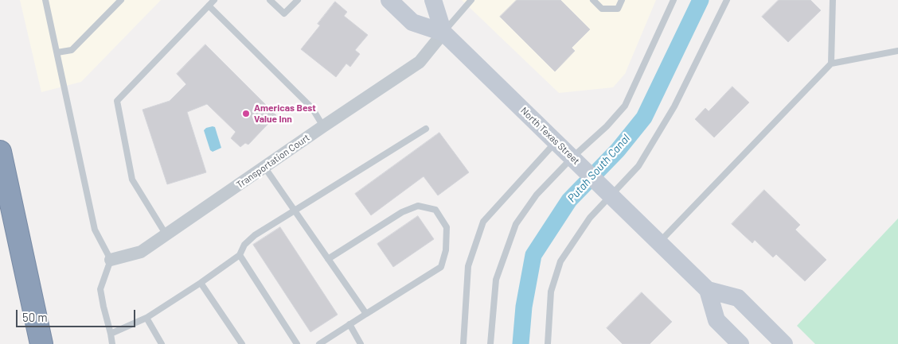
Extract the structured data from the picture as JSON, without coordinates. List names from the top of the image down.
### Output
{
  "streets": {
    "main road": ["North Texas Street"],
    "street": ["Transportation Court"]
  },
  "crossings": [
    ["North Texas Street", "Transportation Court"]
  ],
  "water": ["Putah South Canal"],
  "places": ["Americas Best Value Inn"],
  "scale_bar": "50 m"
}
